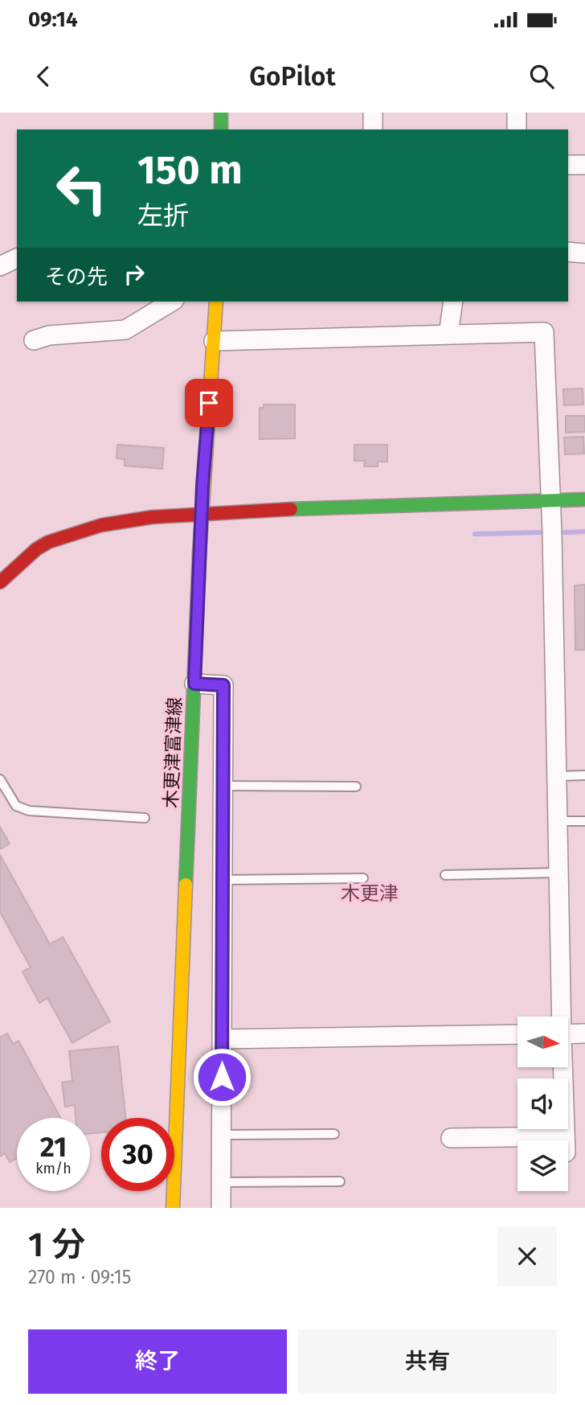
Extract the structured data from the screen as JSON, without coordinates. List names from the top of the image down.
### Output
{
  "streets": {
    "main road": ["木更津富津線"]
  },
  "districts": ["木更津"],
  "north": "right",
  "page": {
    "status": "09:14",
    "header": "GoPilot",
    "turn": ["150 m", "左折"],
    "then": "その先",
    "speed": "21 km/h",
    "limit": "30",
    "heading": ["1 分", "270 m · 09:15"],
    "buttons": ["終了", "共有"]
  }
}
